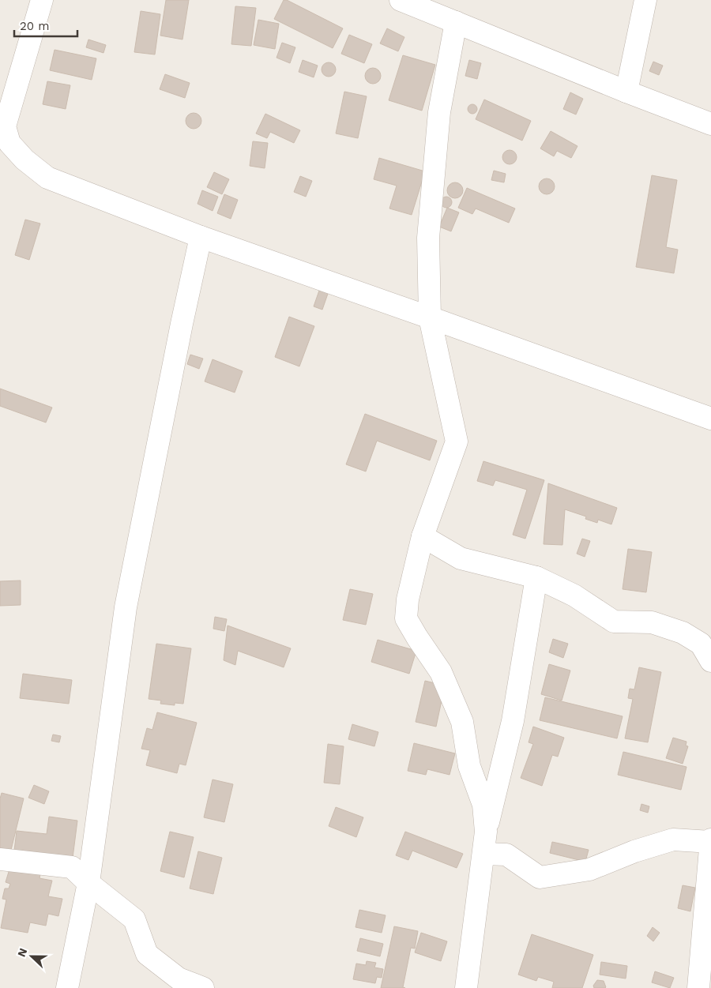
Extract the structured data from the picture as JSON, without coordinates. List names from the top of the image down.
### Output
{
  "scale_bar": "20 m",
  "north": "left"
}
